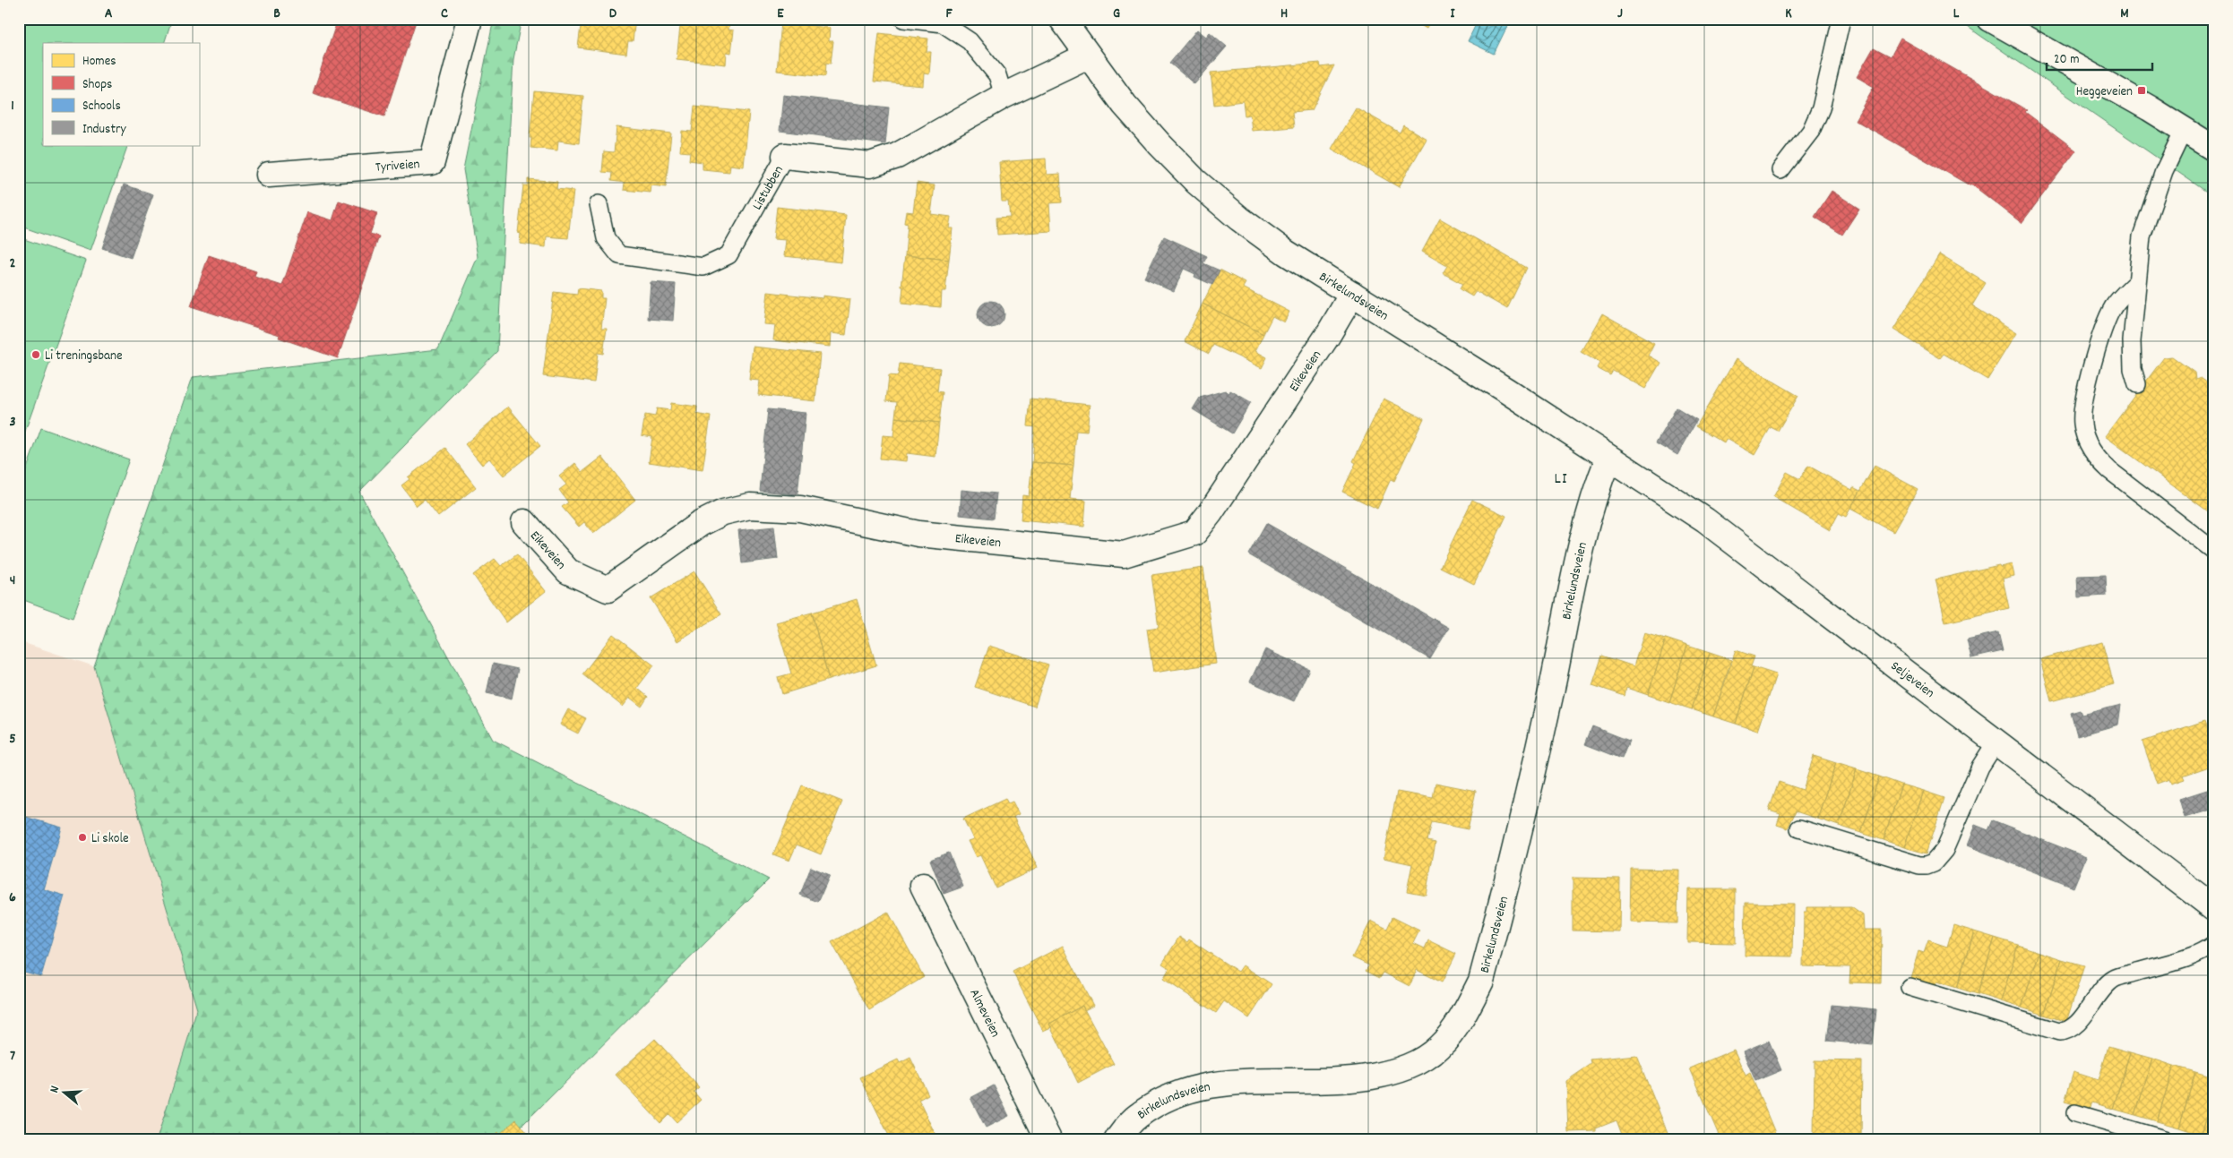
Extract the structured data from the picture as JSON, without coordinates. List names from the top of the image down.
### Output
{
  "streets": {
    "street": [
      "Tyriveien",
      "Listubben",
      "Birkelundsveien",
      "Eikeveien",
      "Seljeveien",
      "Almeveien"
    ]
  },
  "crossings": [
    ["Listubben", "Birkelundsveien"],
    ["Birkelundsveien", "Eikeveien"],
    ["Birkelundsveien", "Seljeveien"]
  ],
  "districts": ["LI"],
  "places": {
    "transit": ["Heggeveien"],
    "other": ["Li treningsbane", "Li skole"]
  },
  "legend": [
    "Homes",
    "Shops",
    "Schools",
    "Industry"
  ],
  "scale_bar": "20 m",
  "north": "left",
  "grid": {
    "columns": [
      "A",
      "B",
      "C",
      "D",
      "E",
      "F",
      "G",
      "H",
      "I",
      "J",
      "K",
      "L",
      "M"
    ],
    "rows": [
      "1",
      "2",
      "3",
      "4",
      "5",
      "6",
      "7"
    ]
  }
}
